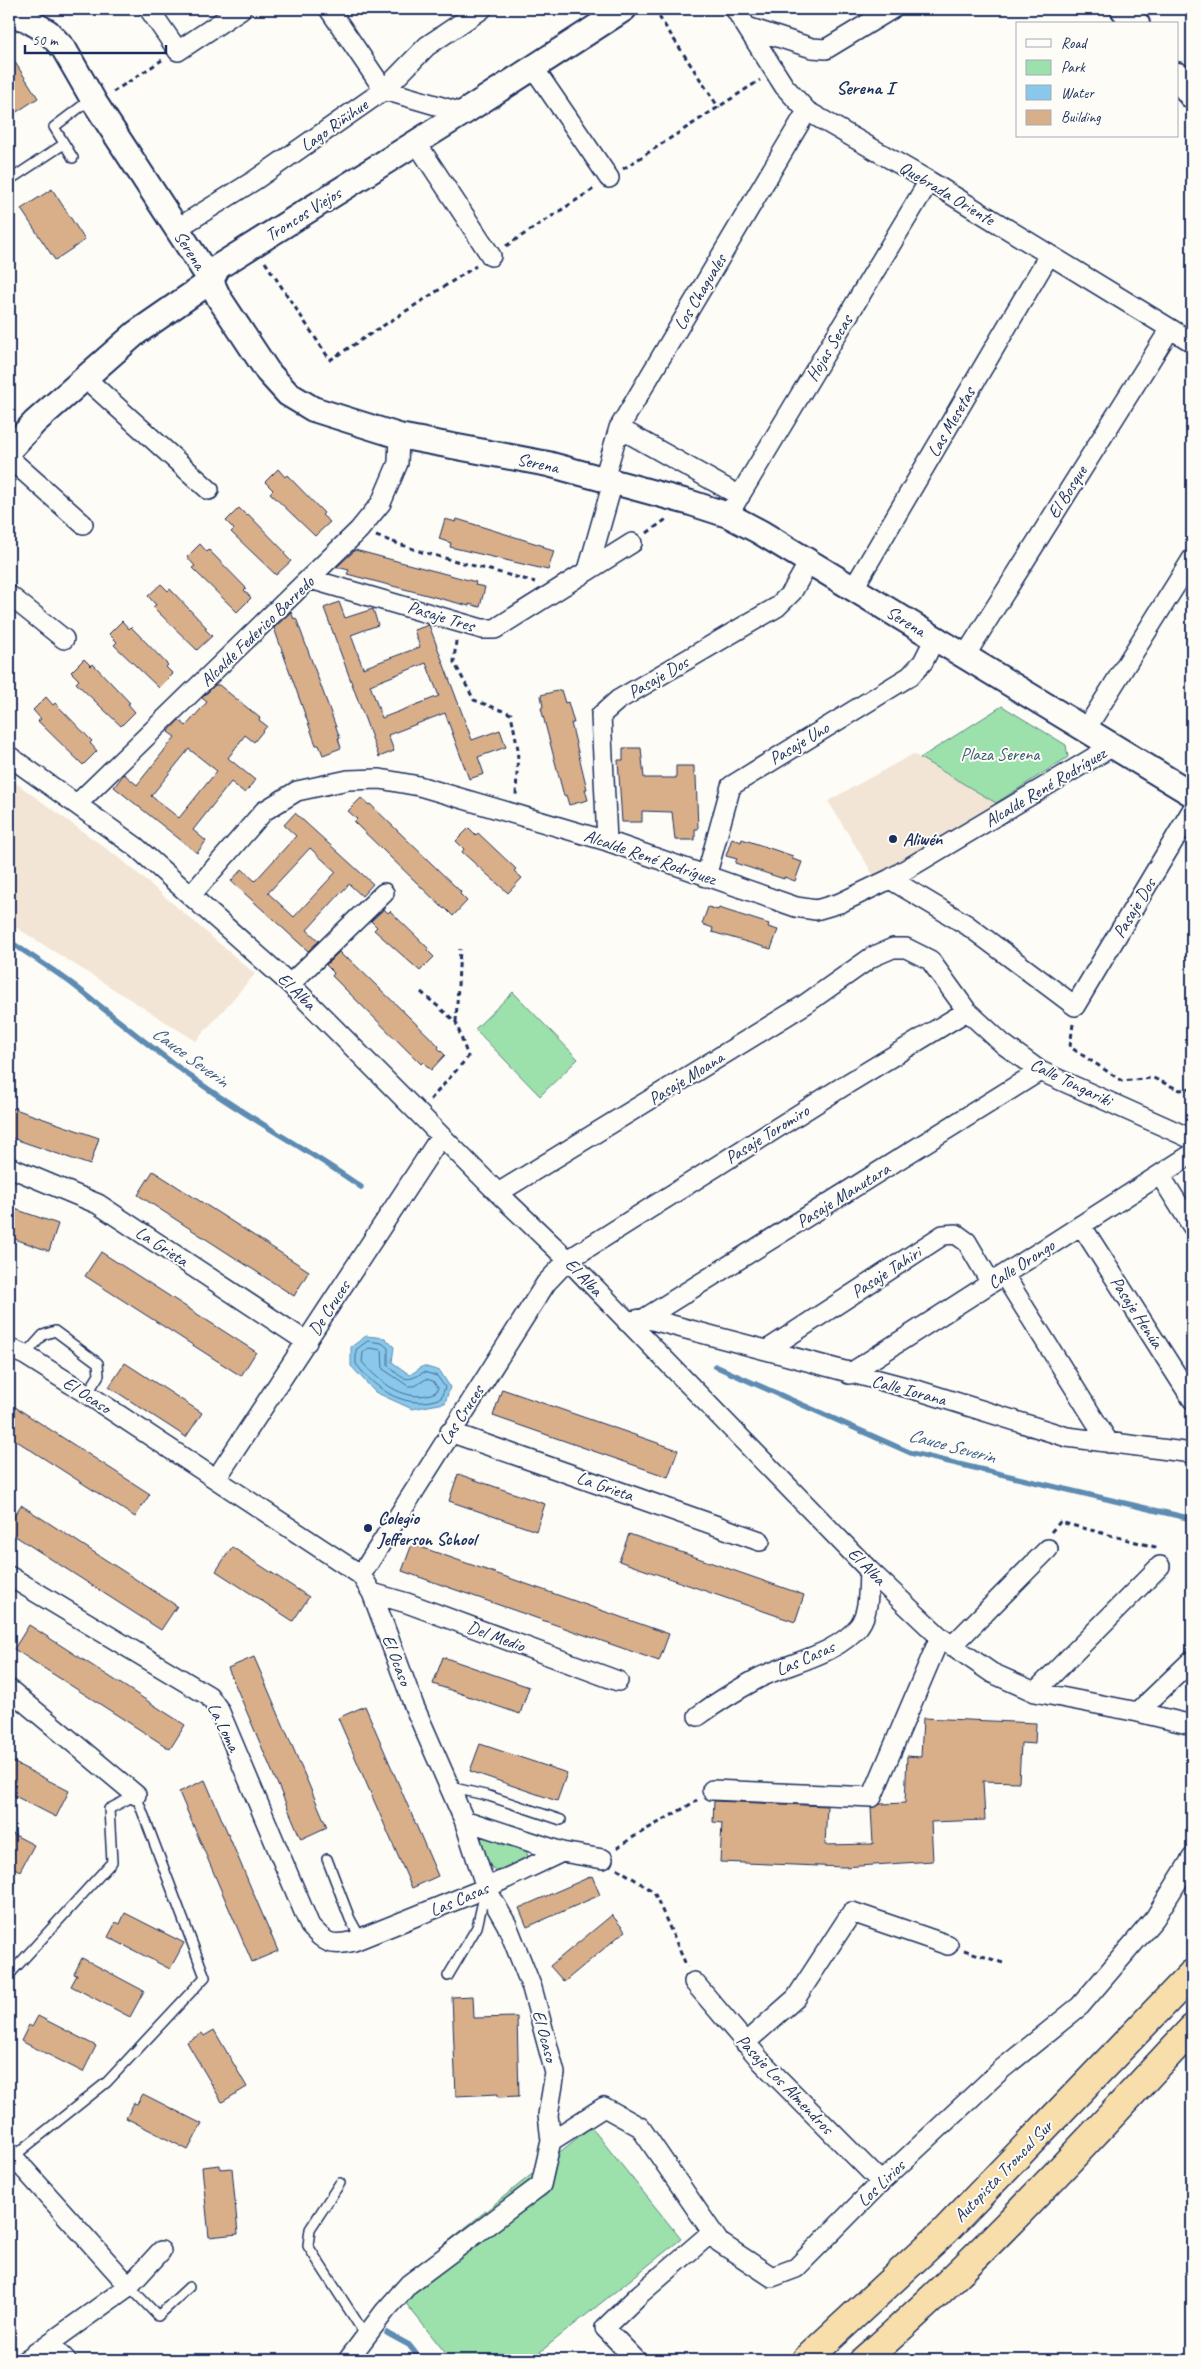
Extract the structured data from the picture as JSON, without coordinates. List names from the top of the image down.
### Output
{
  "streets": {
    "highway": ["Autopista Troncal Sur"],
    "street": [
      "Lago Riñihue",
      "Quebrada Oriente",
      "Troncos Viejos",
      "Serena",
      "Los Chaguales",
      "Hojas Secas",
      "Las Mesetas",
      "El Bosque",
      "Pasaje Tres",
      "Alcalde Federico Barredo",
      "Pasaje Dos",
      "Pasaje Uno",
      "Alcalde René Rodríguez",
      "El Alba",
      "Pasaje Moana",
      "Calle Tongariki",
      "Pasaje Toromiro",
      "Pasaje Manutara",
      "La Grieta",
      "Calle Orongo",
      "Pasaje Tahiri",
      "De Cruces",
      "Pasaje Henúa",
      "Calle Iorana",
      "El Ocaso",
      "Las Cruces",
      "Del Medio",
      "Las Casas",
      "La Loma",
      "Pasaje Los Almendros",
      "Los Lirios"
    ]
  },
  "crossings": [
    ["Lago Riñihue", "Serena"],
    ["Quebrada Oriente", "Los Chaguales"],
    ["Quebrada Oriente", "Hojas Secas"],
    ["Quebrada Oriente", "Las Mesetas"],
    ["Quebrada Oriente", "El Bosque"],
    ["Troncos Viejos", "Serena"],
    ["Serena", "Los Chaguales"],
    ["Serena", "Hojas Secas"],
    ["Serena", "Las Mesetas"],
    ["Serena", "El Bosque"],
    ["Serena", "Alcalde Federico Barredo"],
    ["Serena", "Pasaje Dos"],
    ["Serena", "Pasaje Uno"],
    ["Serena", "Alcalde René Rodríguez"],
    ["Pasaje Tres", "Alcalde Federico Barredo"],
    ["Alcalde Federico Barredo", "El Alba"],
    ["Pasaje Dos", "Alcalde René Rodríguez"],
    ["Pasaje Uno", "Alcalde René Rodríguez"],
    ["Alcalde René Rodríguez", "El Alba"],
    ["El Alba", "Pasaje Moana"],
    ["El Alba", "Pasaje Toromiro"],
    ["El Alba", "Pasaje Manutara"],
    ["El Alba", "De Cruces"],
    ["El Alba", "Calle Iorana"],
    ["El Alba", "Las Cruces"],
    ["El Alba", "Las Casas"],
    ["Pasaje Moana", "Calle Tongariki"],
    ["Calle Tongariki", "Pasaje Toromiro"],
    ["Calle Tongariki", "Pasaje Manutara"],
    ["Pasaje Toromiro", "Las Cruces"],
    ["Pasaje Manutara", "Calle Iorana"],
    ["La Grieta", "De Cruces"],
    ["La Grieta", "Las Cruces"],
    ["Calle Orongo", "Pasaje Tahiri"],
    ["Calle Orongo", "Pasaje Henúa"],
    ["Calle Orongo", "Calle Iorana"],
    ["Pasaje Tahiri", "Calle Iorana"],
    ["De Cruces", "El Ocaso"],
    ["El Ocaso", "Las Cruces"],
    ["El Ocaso", "Del Medio"],
    ["El Ocaso", "Las Casas"],
    ["El Ocaso", "Los Lirios"],
    ["Las Casas", "La Loma"],
    ["Pasaje Los Almendros", "Los Lirios"]
  ],
  "districts": ["Serena I"],
  "water": ["Cauce Severin"],
  "parks": ["Plaza Serena"],
  "places": ["Aliwén", "Colegio Jefferson School"],
  "legend": [
    "Road",
    "Park",
    "Water",
    "Building"
  ],
  "scale_bar": "50 m"
}
